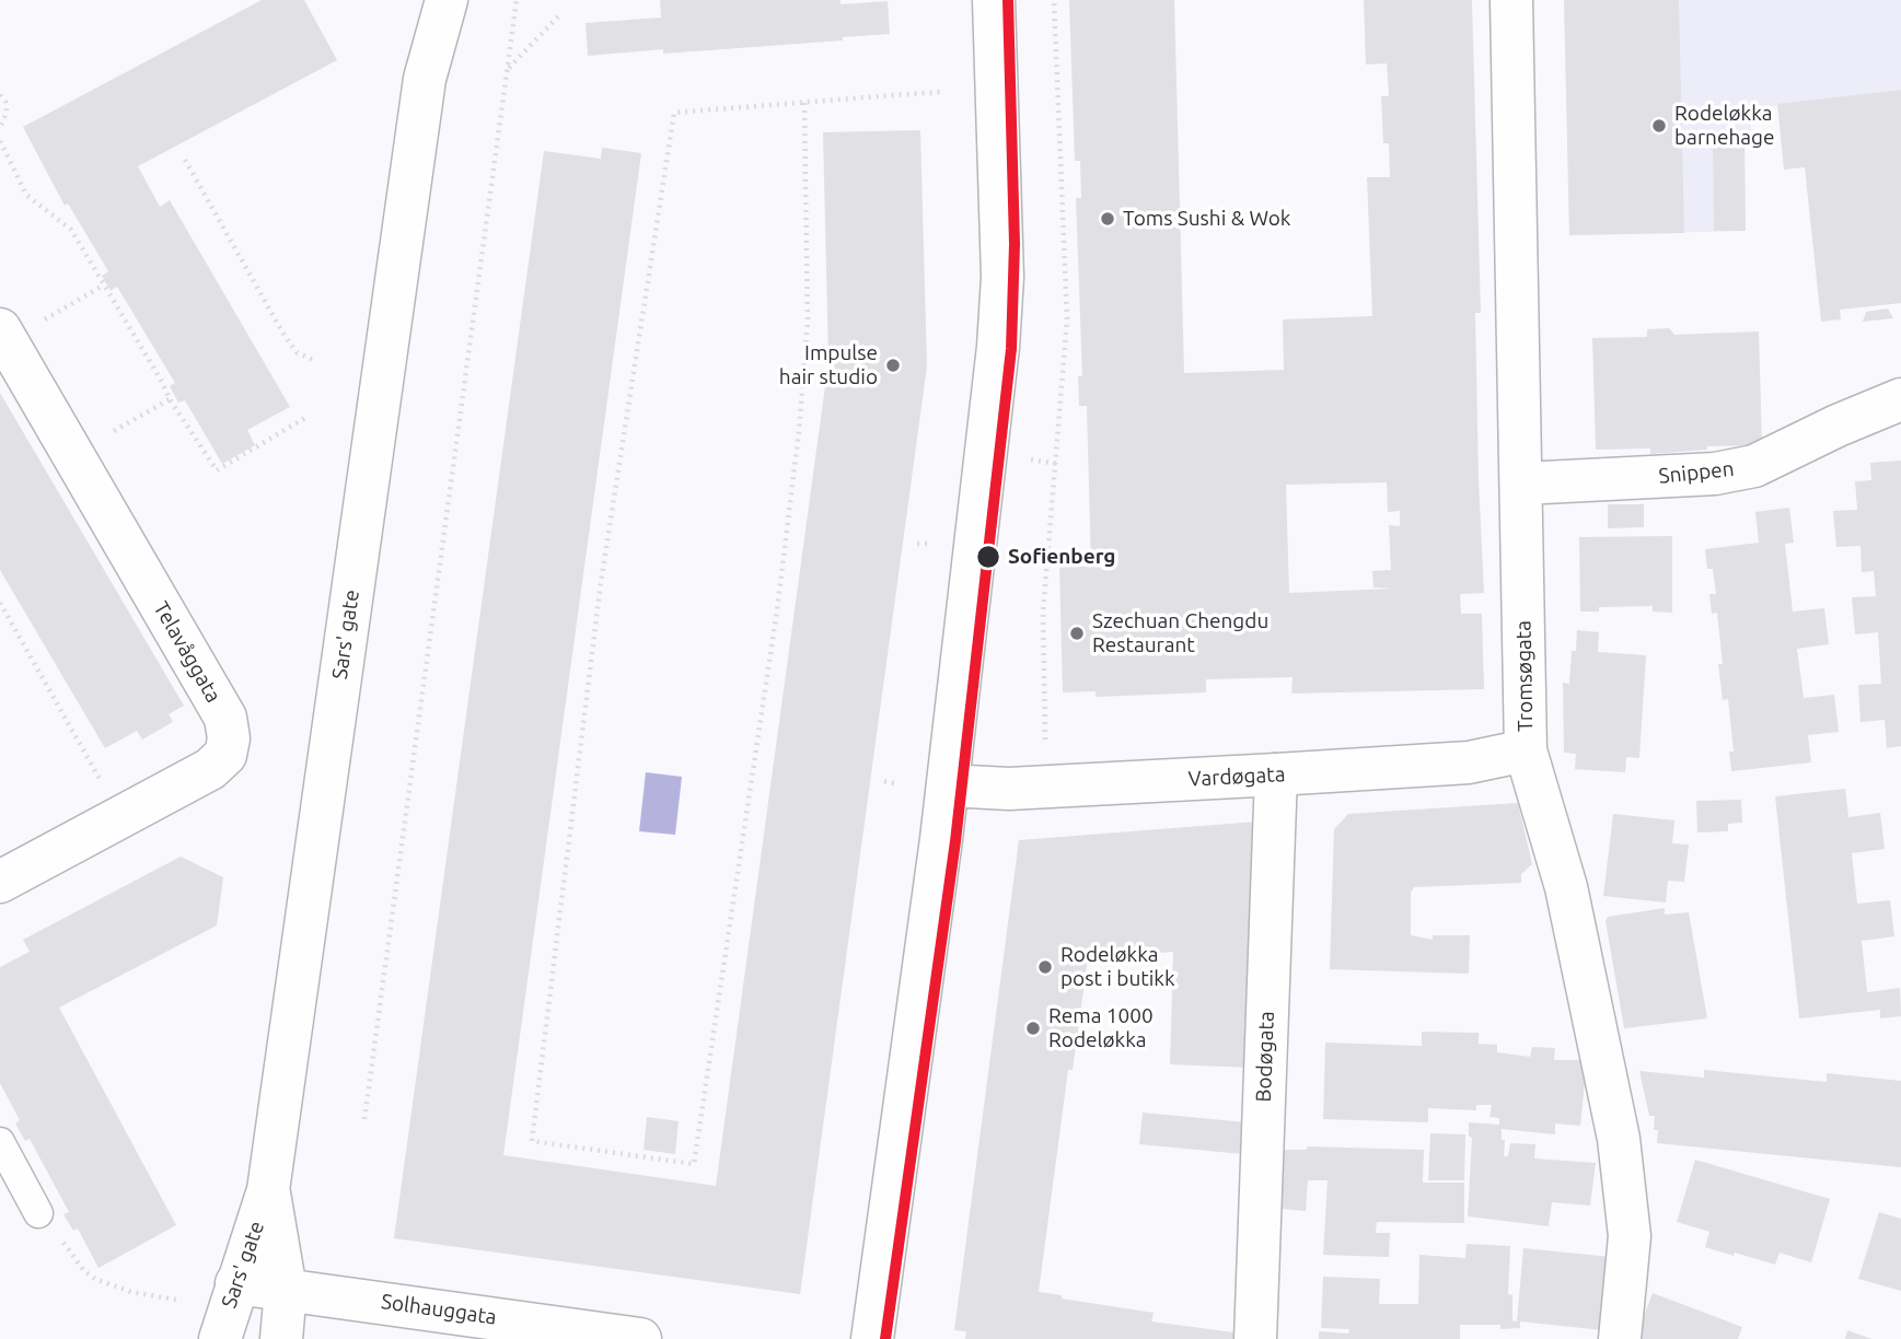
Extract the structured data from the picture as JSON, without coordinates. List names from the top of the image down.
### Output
{
  "streets": {
    "street": [
      "Snippen",
      "Sars' gate",
      "Telavåggata",
      "Tromsøgata",
      "Vardøgata",
      "Bodøgata",
      "Solhauggata"
    ]
  },
  "crossings": [
    ["Snippen", "Tromsøgata"],
    ["Sars' gate", "Solhauggata"],
    ["Tromsøgata", "Vardøgata"],
    ["Vardøgata", "Bodøgata"]
  ],
  "places": [
    "Rodeløkka barnehage",
    "Toms Sushi & Wok",
    "Impulse hair studio",
    "Sofienberg",
    "Szechuan Chengdu Restaurant",
    "Rodeløkka post i butikk",
    "Rema 1000 Rodeløkka"
  ]
}
